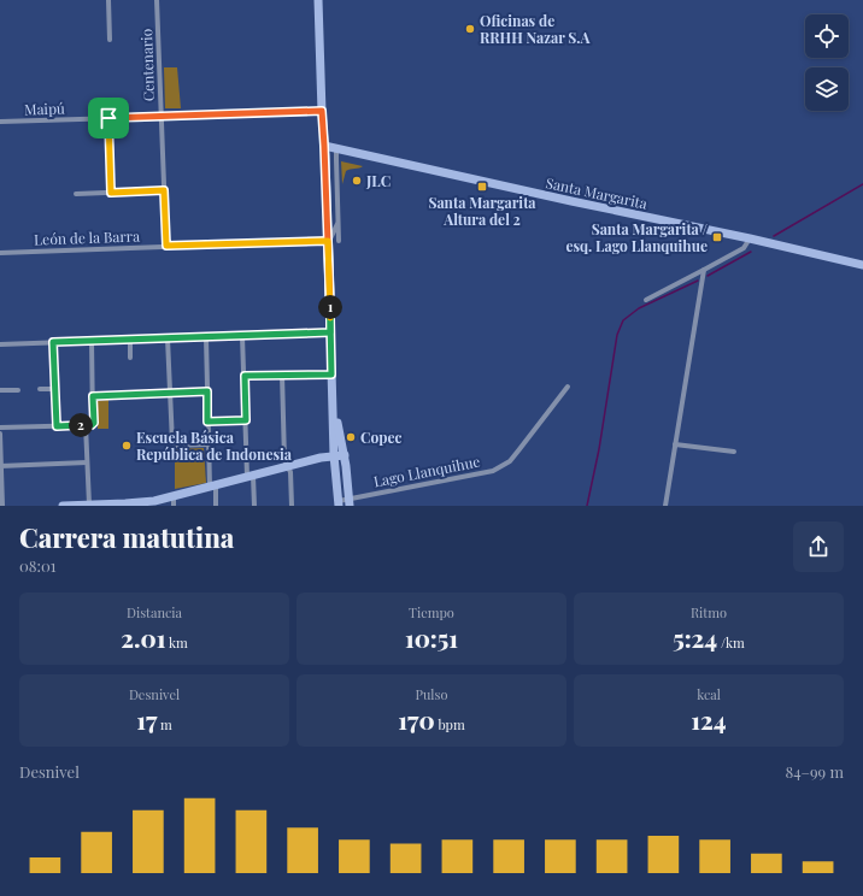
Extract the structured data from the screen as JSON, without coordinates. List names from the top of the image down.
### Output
{
  "streets": {
    "main road": ["Santa Margarita"],
    "street": [
      "Centenario",
      "Maipú",
      "León de la Barra",
      "Lago Llanquihue"
    ]
  },
  "crossings": [
    ["Centenario", "Maipú"],
    ["Centenario", "León de la Barra"]
  ],
  "places": {
    "other": [
      "Oficinas de RRHH Nazar S.A",
      "JLC",
      "Copec",
      "Escuela Básica República de Indonesia"
    ],
    "transit": ["Santa Margarita Altura del 2", "Santa Margarita / esq. Lago Llanquihue"]
  },
  "page": {
    "pins": ["1", "2"],
    "heading": ["Carrera matutina", "08:01"],
    "stats": [
      ["Distancia", "2.01 km"],
      ["Tiempo", "10:51"],
      ["Ritmo", "5:24 /km"],
      ["Desnivel", "17 m"],
      ["Pulso", "170 bpm"],
      ["kcal", "124"]
    ],
    "chart": ["Desnivel", "84–99 m"]
  }
}
